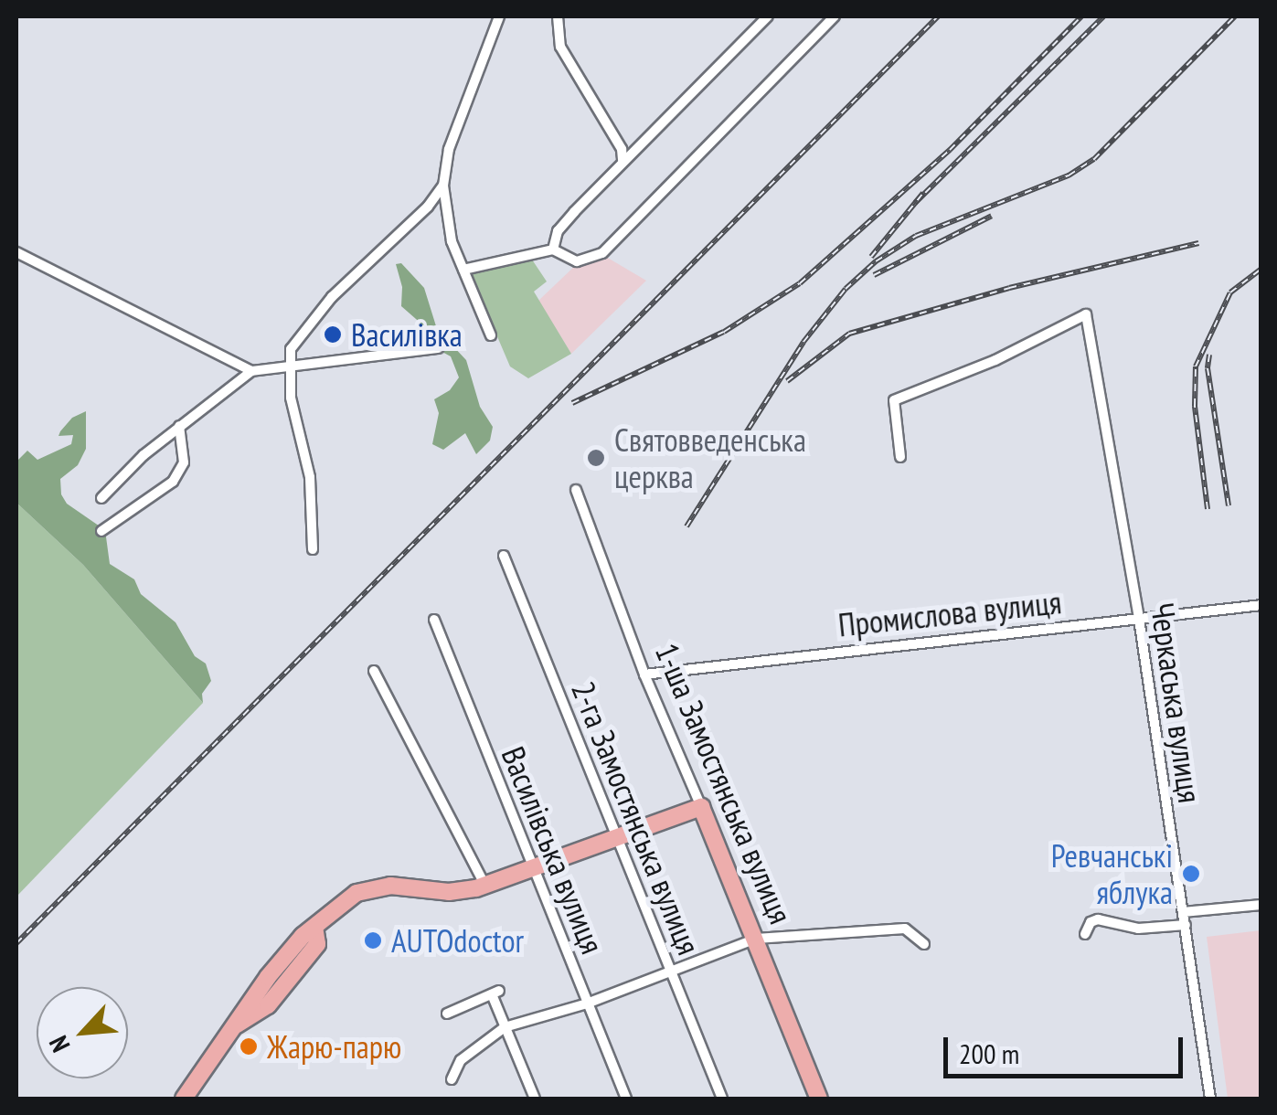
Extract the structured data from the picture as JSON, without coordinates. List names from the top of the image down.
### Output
{
  "streets": {
    "main road": ["1-ша Замостянська вулиця"],
    "street": [
      "Промислова вулиця",
      "Черкаська вулиця",
      "2-га Замостянська вулиця",
      "Василівська вулиця"
    ]
  },
  "crossings": [
    ["Промислова вулиця", "Черкаська вулиця"],
    ["Промислова вулиця", "1-ша Замостянська вулиця"]
  ],
  "places": [
    "Василівка",
    "Святовведенська церква",
    "Ревчанські яблука",
    "AUTOdoctor",
    "Жарю-парю"
  ],
  "scale_bar": "200 m",
  "north": "bottom left"
}
